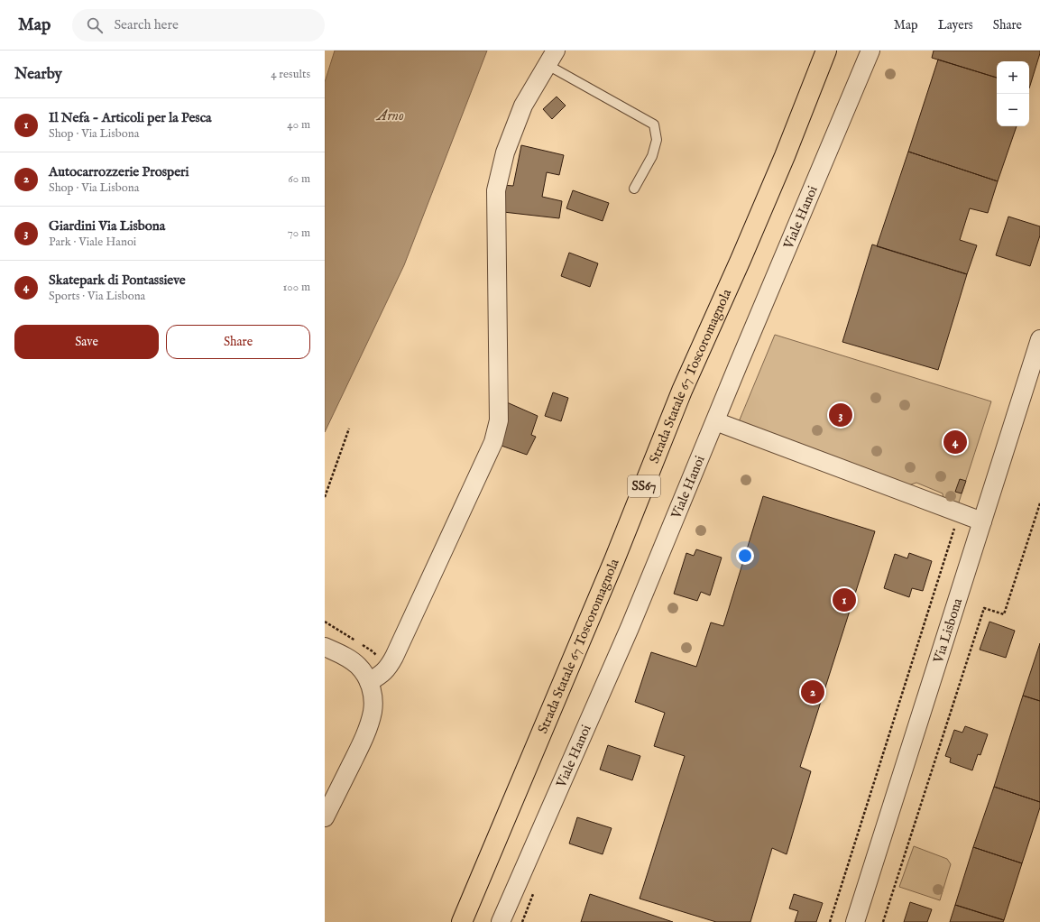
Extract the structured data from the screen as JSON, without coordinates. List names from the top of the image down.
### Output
{
  "streets": {
    "main road": ["Strada Statale 67 Toscoromagnola", "SS67"],
    "street": ["Viale Hanoi", "Via Lisbona"]
  },
  "water": ["Arno"],
  "page": {
    "header": "Map",
    "search": "Search here",
    "nav": ["Map", "Layers", "Share"],
    "heading": ["Nearby", "4 results"],
    "map_buttons": ["+", "−"],
    "list": [
      {
        "mark": "1",
        "name": "Il Nefa - Articoli per la Pesca",
        "note": "Shop · Via Lisbona",
        "value": "40 m"
      },
      {
        "mark": "2",
        "name": "Autocarrozzerie Prosperi",
        "note": "Shop · Via Lisbona",
        "value": "60 m"
      },
      {
        "mark": "3",
        "name": "Giardini Via Lisbona",
        "note": "Park · Viale Hanoi",
        "value": "70 m"
      },
      {
        "mark": "4",
        "name": "Skatepark di Pontassieve",
        "note": "Sports · Via Lisbona",
        "value": "100 m"
      }
    ],
    "buttons": ["Save", "Share"],
    "pins": [
      "3",
      "4",
      "1",
      "2"
    ]
  }
}
